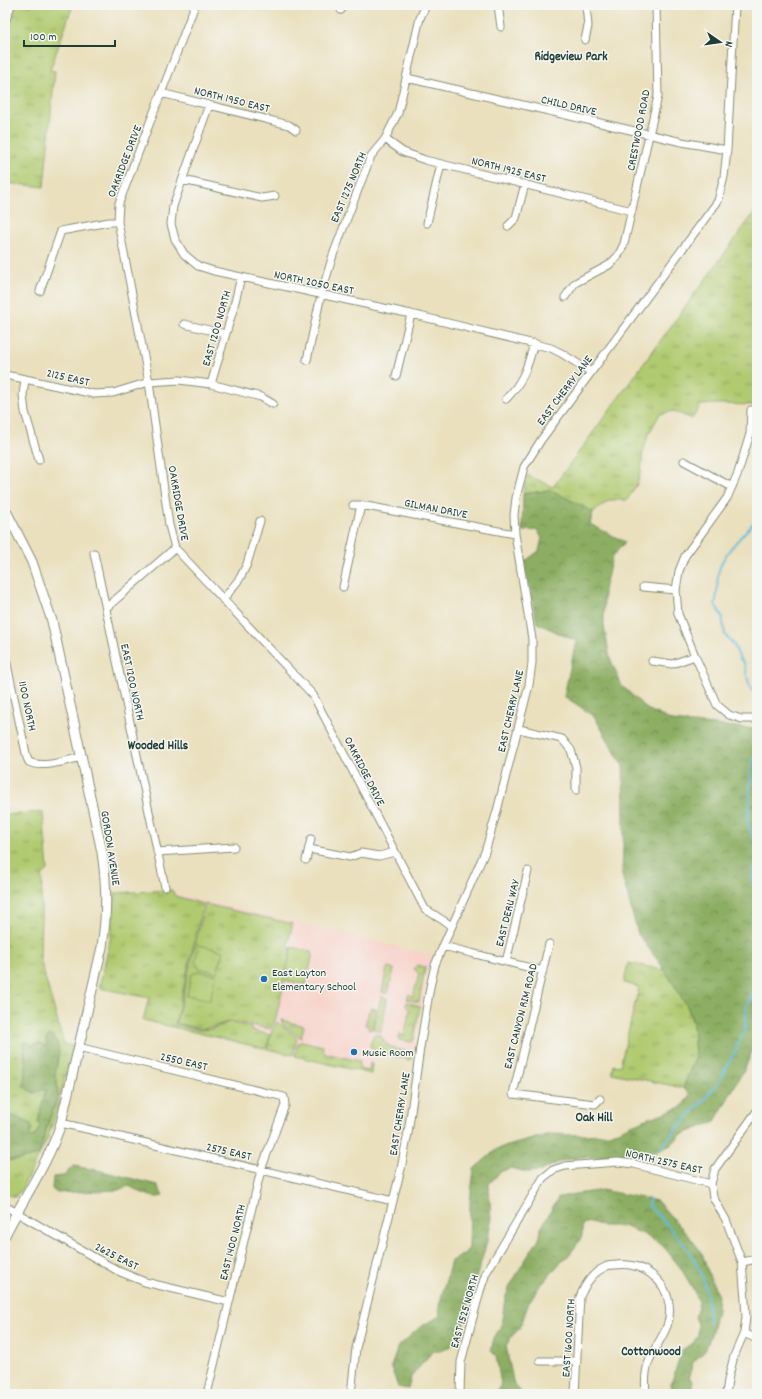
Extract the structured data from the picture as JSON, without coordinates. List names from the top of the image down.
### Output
{
  "streets": {
    "main road": ["GORDON AVENUE"],
    "street": [
      "NORTH 1950 EAST",
      "CHILD DRIVE",
      "CRESTWOOD ROAD",
      "OAKRIDGE DRIVE",
      "NORTH 1925 EAST",
      "EAST 1275 NORTH",
      "NORTH 2050 EAST",
      "EAST 1200 NORTH",
      "2125 EAST",
      "EAST CHERRY LANE",
      "GILMAN DRIVE",
      "1100 NORTH",
      "EAST DERU WAY",
      "EAST CANYON RIM ROAD",
      "2550 EAST",
      "2575 EAST",
      "NORTH 2575 EAST",
      "EAST 1400 NORTH",
      "2625 EAST",
      "EAST 1525 NORTH",
      "EAST 1600 NORTH"
    ]
  },
  "crossings": [
    ["NORTH 1950 EAST", "OAKRIDGE DRIVE"],
    ["NORTH 1950 EAST", "NORTH 2050 EAST"],
    ["CHILD DRIVE", "CRESTWOOD ROAD"],
    ["CHILD DRIVE", "EAST 1275 NORTH"],
    ["CHILD DRIVE", "EAST CHERRY LANE"],
    ["CRESTWOOD ROAD", "NORTH 1925 EAST"],
    ["OAKRIDGE DRIVE", "2125 EAST"],
    ["OAKRIDGE DRIVE", "EAST CHERRY LANE"],
    ["NORTH 1925 EAST", "EAST 1275 NORTH"],
    ["EAST 1275 NORTH", "NORTH 2050 EAST"],
    ["NORTH 2050 EAST", "EAST 1200 NORTH"],
    ["NORTH 2050 EAST", "EAST CHERRY LANE"],
    ["EAST 1200 NORTH", "2125 EAST"],
    ["EAST CHERRY LANE", "GILMAN DRIVE"],
    ["EAST CHERRY LANE", "2575 EAST"],
    ["1100 NORTH", "GORDON AVENUE"],
    ["GORDON AVENUE", "2550 EAST"],
    ["GORDON AVENUE", "2575 EAST"],
    ["GORDON AVENUE", "2625 EAST"],
    ["2550 EAST", "EAST 1400 NORTH"],
    ["2575 EAST", "EAST 1400 NORTH"],
    ["NORTH 2575 EAST", "EAST 1525 NORTH"],
    ["EAST 1400 NORTH", "2625 EAST"]
  ],
  "districts": [
    "Ridgeview Park",
    "Wooded Hills",
    "Oak Hill",
    "Cottonwood"
  ],
  "places": ["East Layton Elementary School", "Music Room"],
  "scale_bar": "100 m",
  "north": "right"
}
